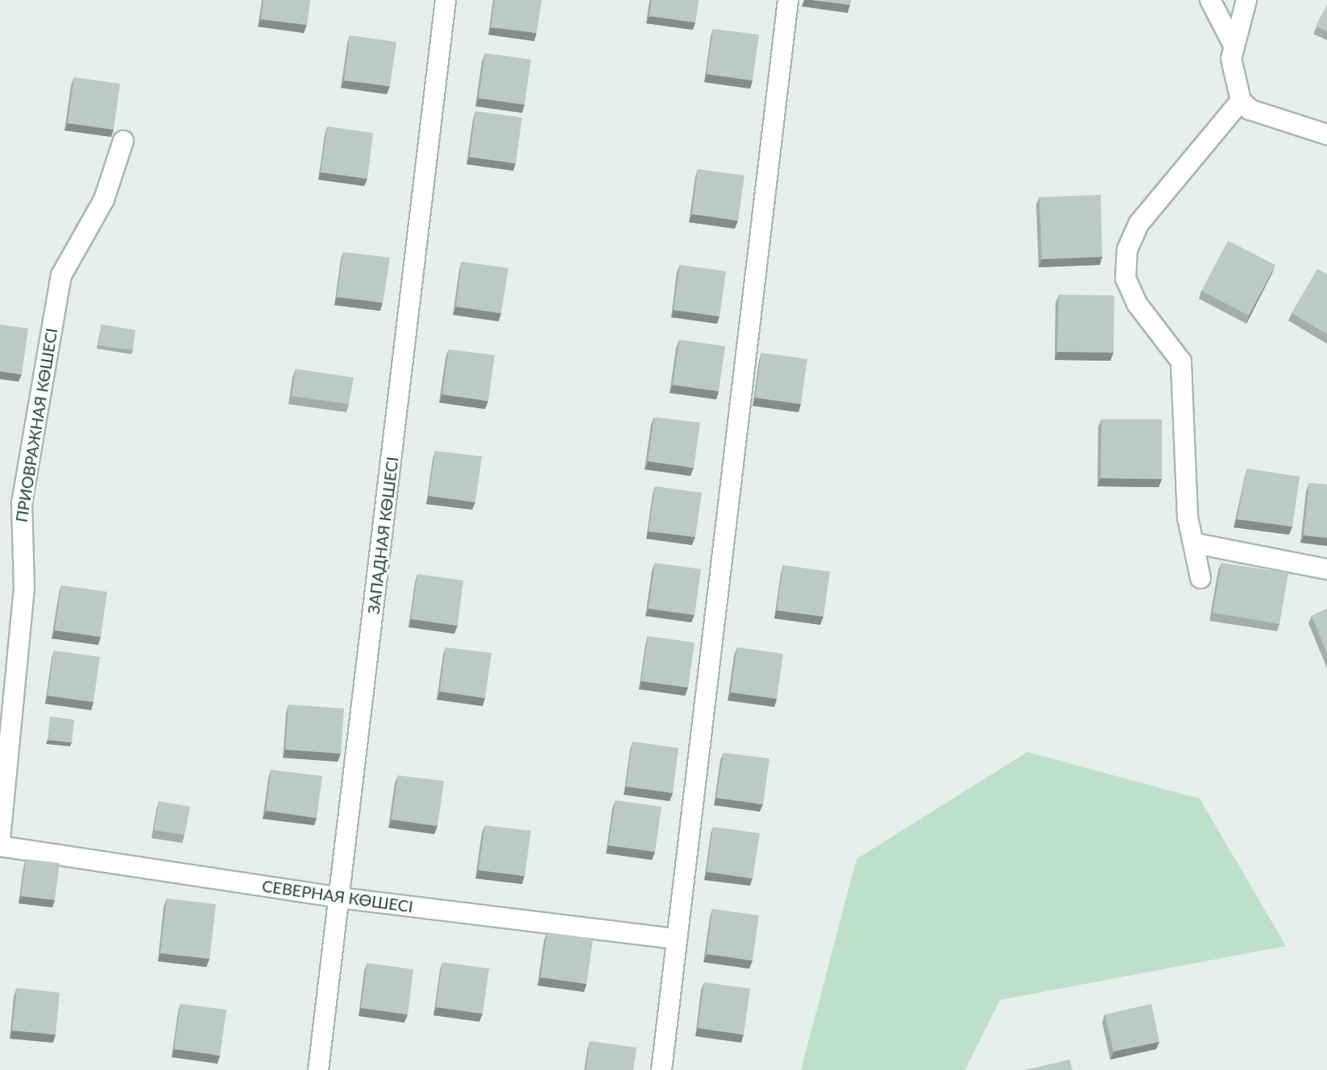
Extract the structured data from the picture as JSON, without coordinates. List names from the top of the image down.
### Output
{
  "streets": {
    "street": ["ПРИОВРАЖНАЯ КӨШЕСІ", "ЗАПАДНАЯ КӨШЕСІ", "СЕВЕРНАЯ КӨШЕСІ"]
  },
  "crossings": [
    ["ЗАПАДНАЯ КӨШЕСІ", "СЕВЕРНАЯ КӨШЕСІ"]
  ]
}
